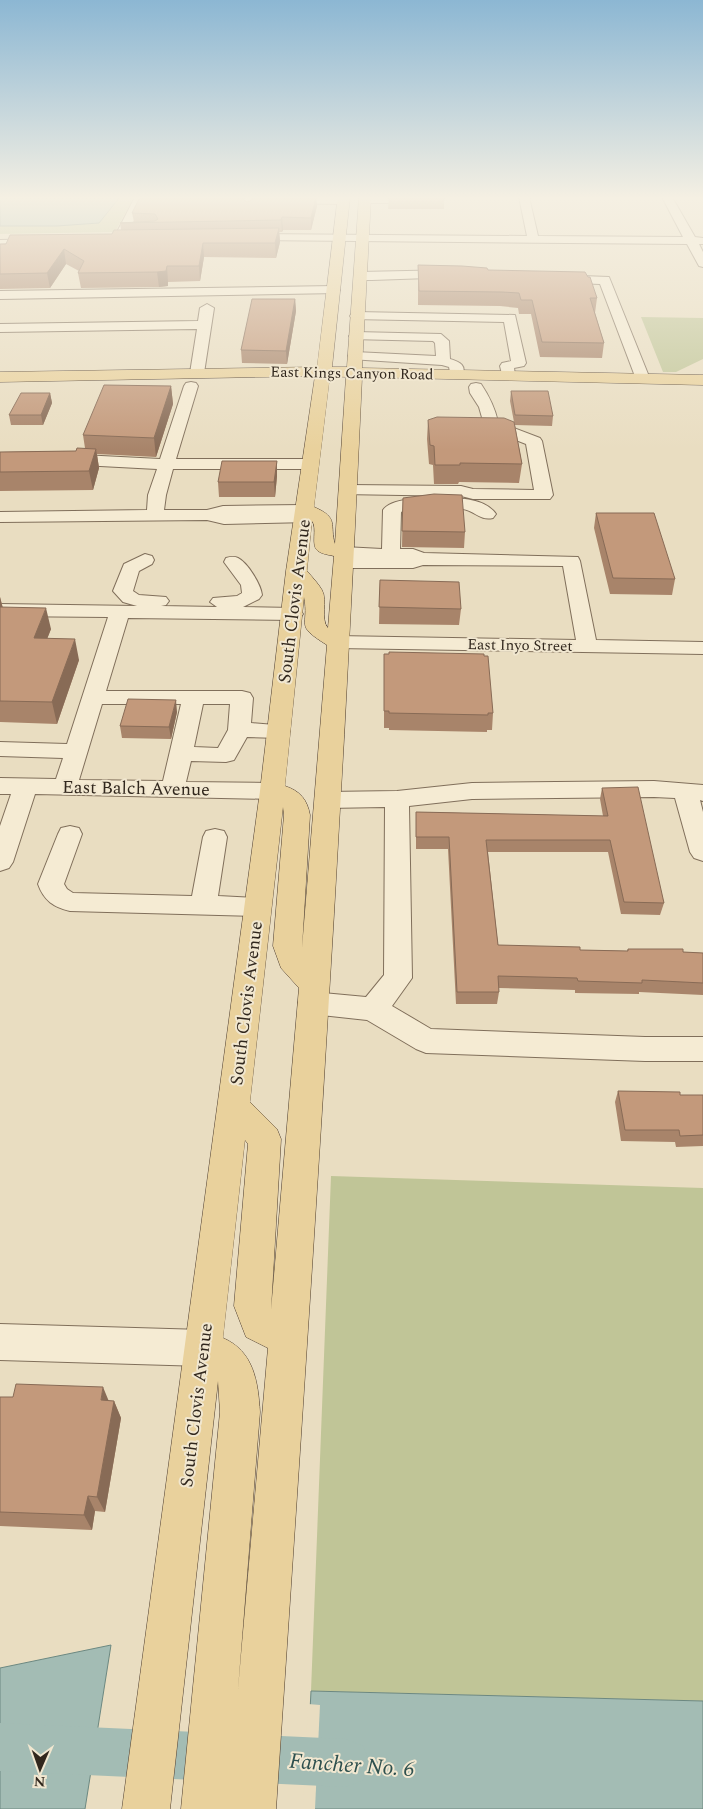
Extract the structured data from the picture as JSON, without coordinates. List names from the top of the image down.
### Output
{
  "streets": {
    "main road": ["East Kings Canyon Road", "South Clovis Avenue"],
    "street": ["East Inyo Street", "East Balch Avenue"]
  },
  "crossings": [
    ["East Kings Canyon Road", "South Clovis Avenue"],
    ["South Clovis Avenue", "East Balch Avenue"]
  ],
  "water": ["Fancher No. 6"],
  "north": "bottom"
}
